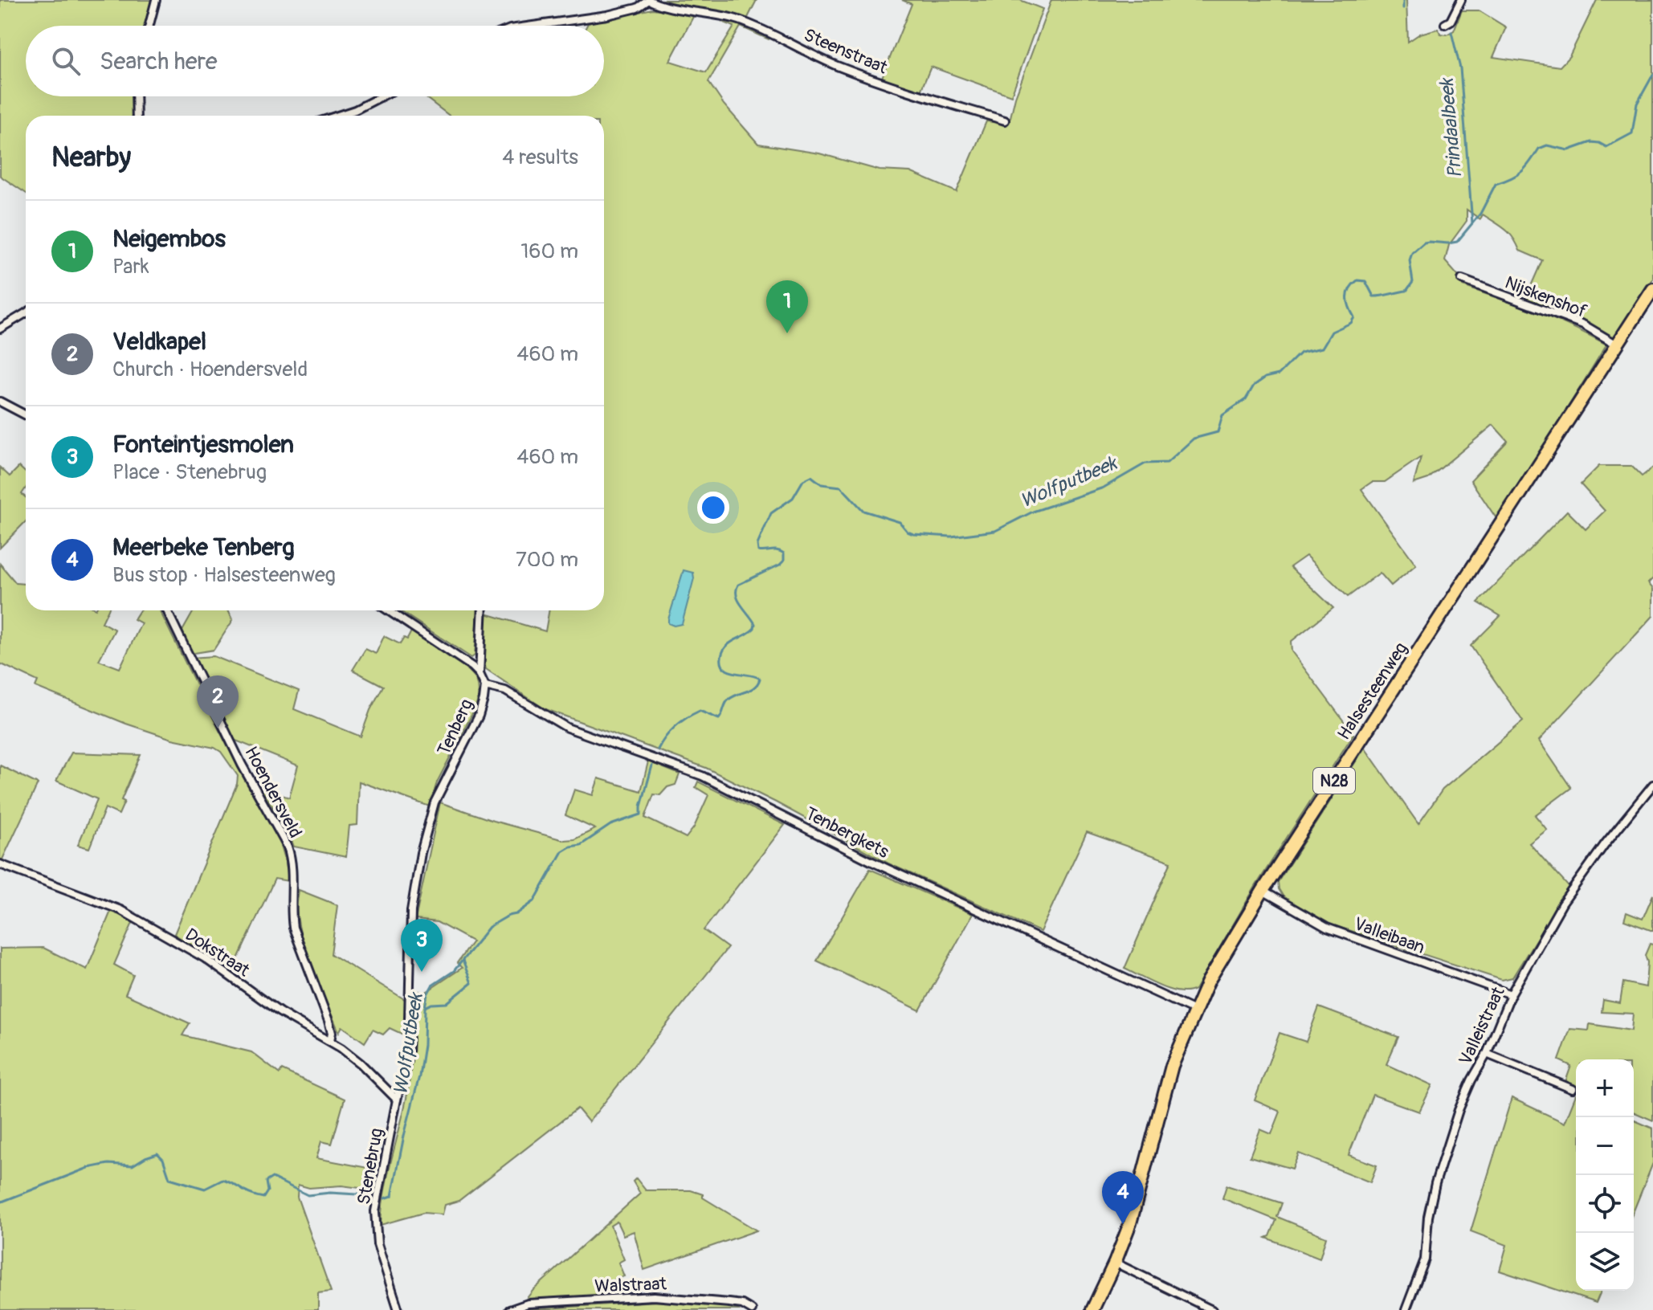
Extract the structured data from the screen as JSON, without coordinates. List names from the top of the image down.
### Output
{
  "streets": {
    "main road": ["Halsesteenweg", "N28"],
    "street": [
      "Steenstraat",
      "Nijskenshof",
      "Tenberg",
      "Hoendersveld",
      "Tenbergkets",
      "Valleibaan",
      "Dokstraat",
      "Valleistraat",
      "Stenebrug",
      "Walstraat"
    ]
  },
  "crossings": [
    ["Nijskenshof", "Halsesteenweg"],
    ["Halsesteenweg", "Tenbergkets"],
    ["Halsesteenweg", "Valleibaan"],
    ["Tenberg", "Tenbergkets"],
    ["Tenberg", "Stenebrug"],
    ["Hoendersveld", "Dokstraat"],
    ["Valleibaan", "Valleistraat"],
    ["Dokstraat", "Stenebrug"]
  ],
  "water": ["Prindaalbeek", "Wolfputbeek"],
  "page": {
    "search": "Search here",
    "heading": ["Nearby", "4 results"],
    "list": [
      {
        "mark": "1",
        "name": "Neigembos",
        "note": "Park",
        "value": "160 m"
      },
      {
        "mark": "2",
        "name": "Veldkapel",
        "note": "Church · Hoendersveld",
        "value": "460 m"
      },
      {
        "mark": "3",
        "name": "Fonteintjesmolen",
        "note": "Place · Stenebrug",
        "value": "460 m"
      },
      {
        "mark": "4",
        "name": "Meerbeke Tenberg",
        "note": "Bus stop · Halsesteenweg",
        "value": "700 m"
      }
    ],
    "pins": [
      "1",
      "2",
      "3",
      "4"
    ],
    "map_buttons": ["+", "−"]
  }
}
